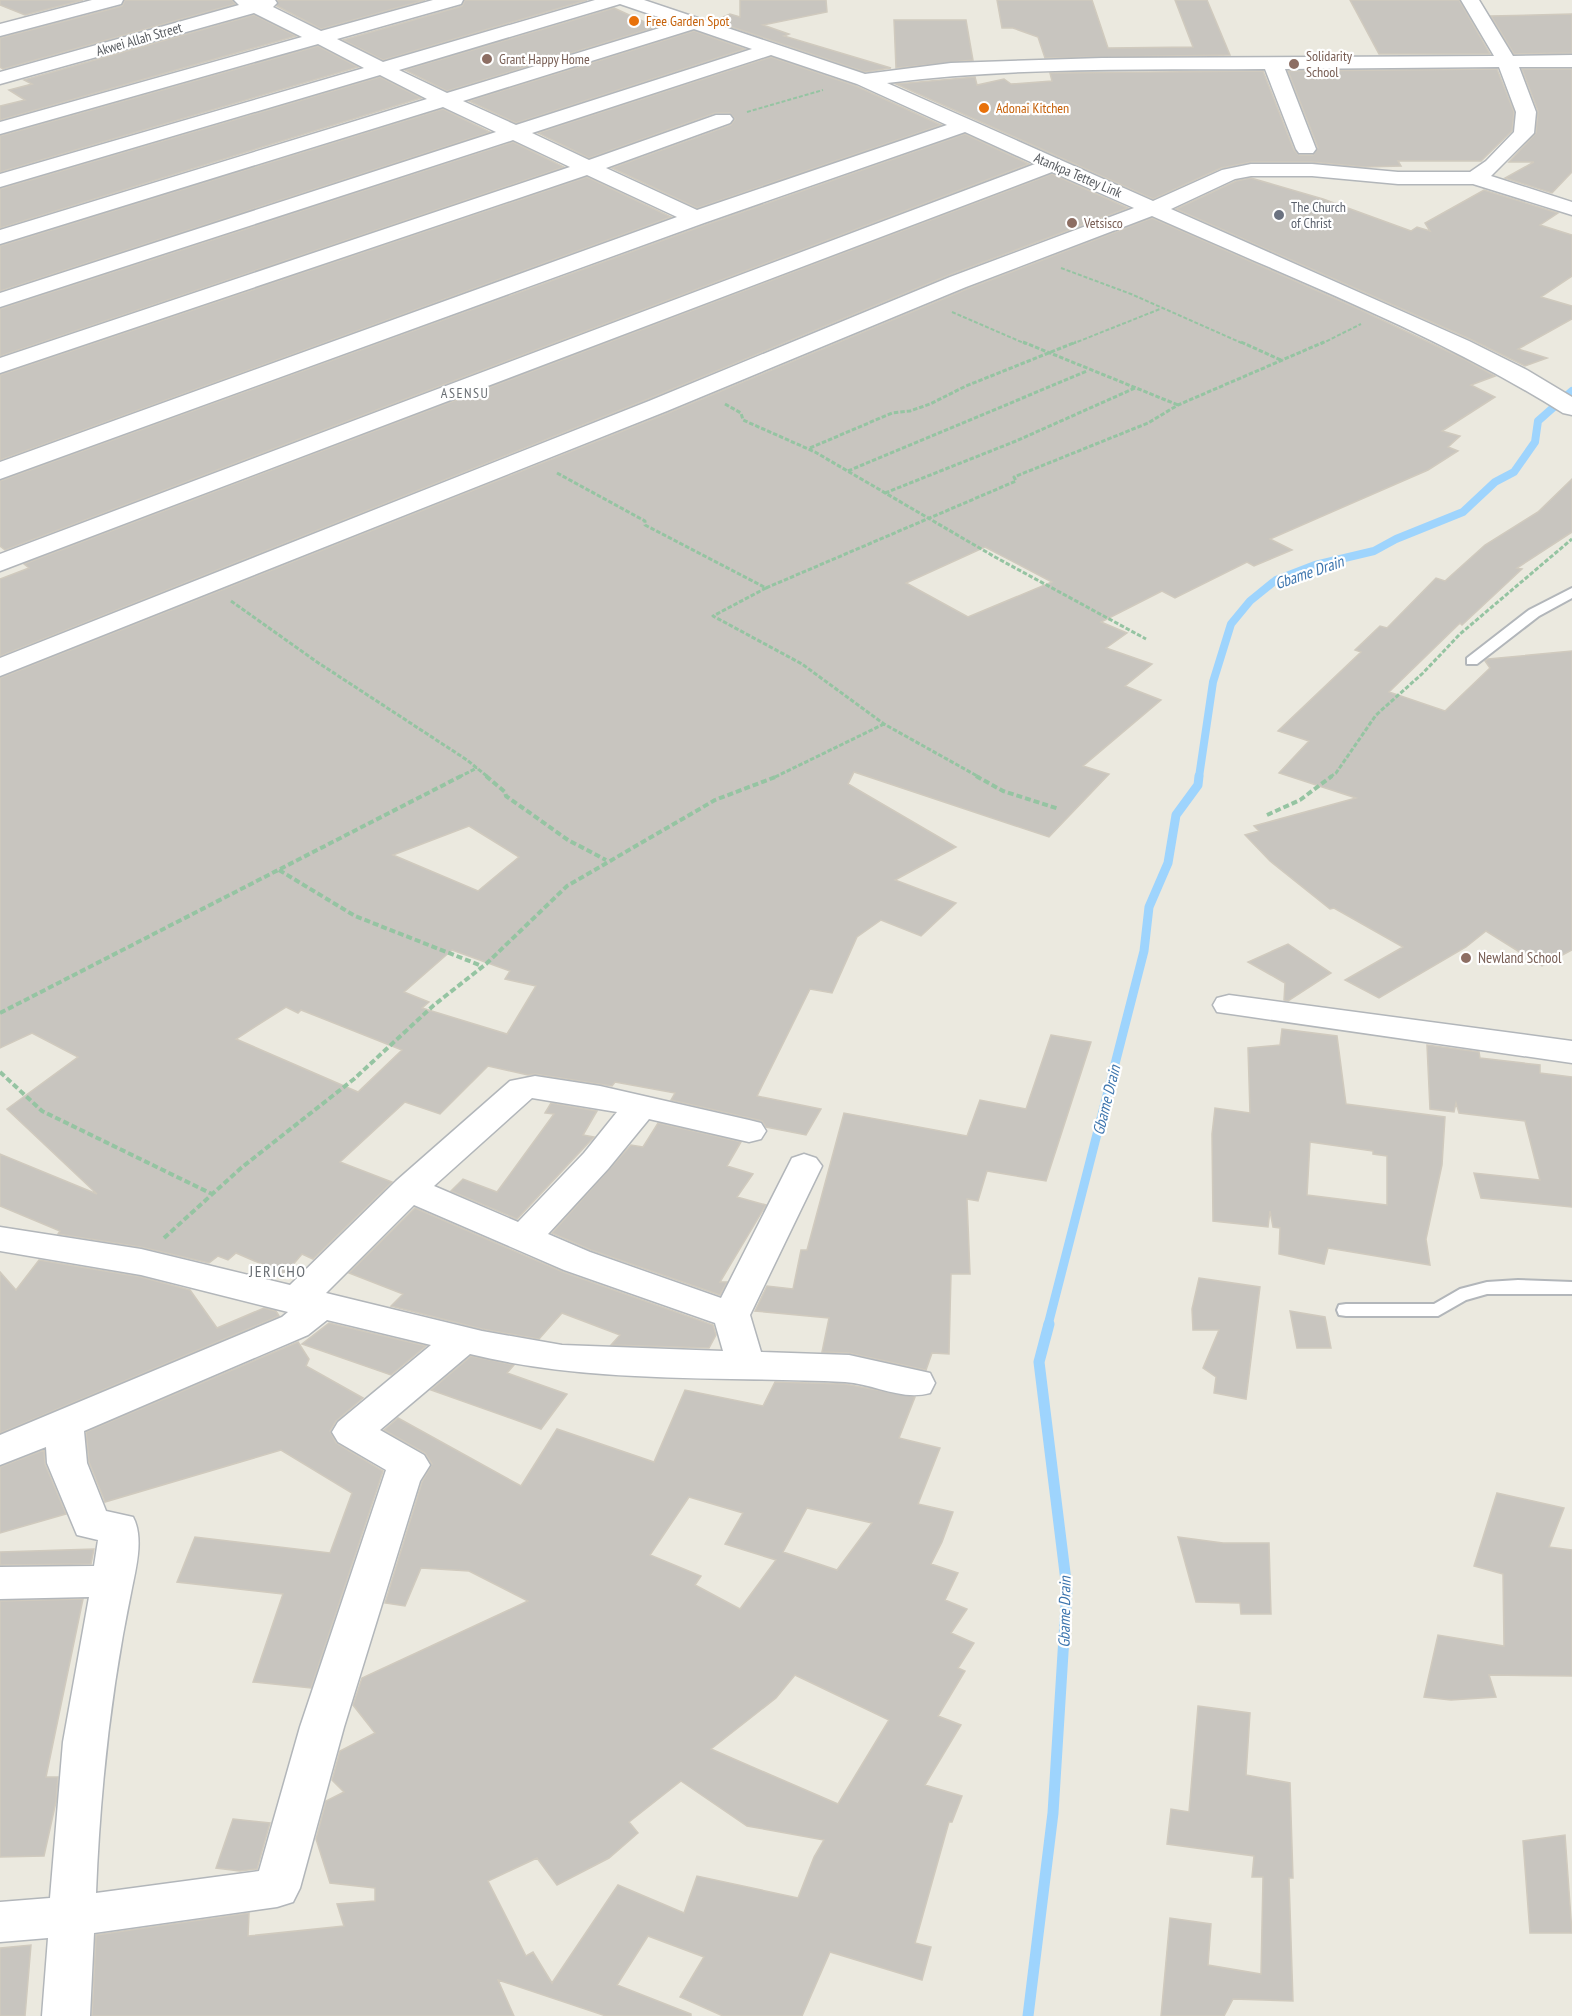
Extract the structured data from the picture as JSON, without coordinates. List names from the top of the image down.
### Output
{
  "streets": {
    "street": ["Akwei Allah Street", "Atankpa Tettey Link"]
  },
  "districts": ["ASENSU", "JERICHO"],
  "water": ["Gbame Drain"],
  "places": [
    "Free Garden Spot",
    "Grant Happy Home",
    "Solidarity School",
    "Adonai Kitchen",
    "The Church of Christ",
    "Vetsisco",
    "Newland School"
  ]
}
